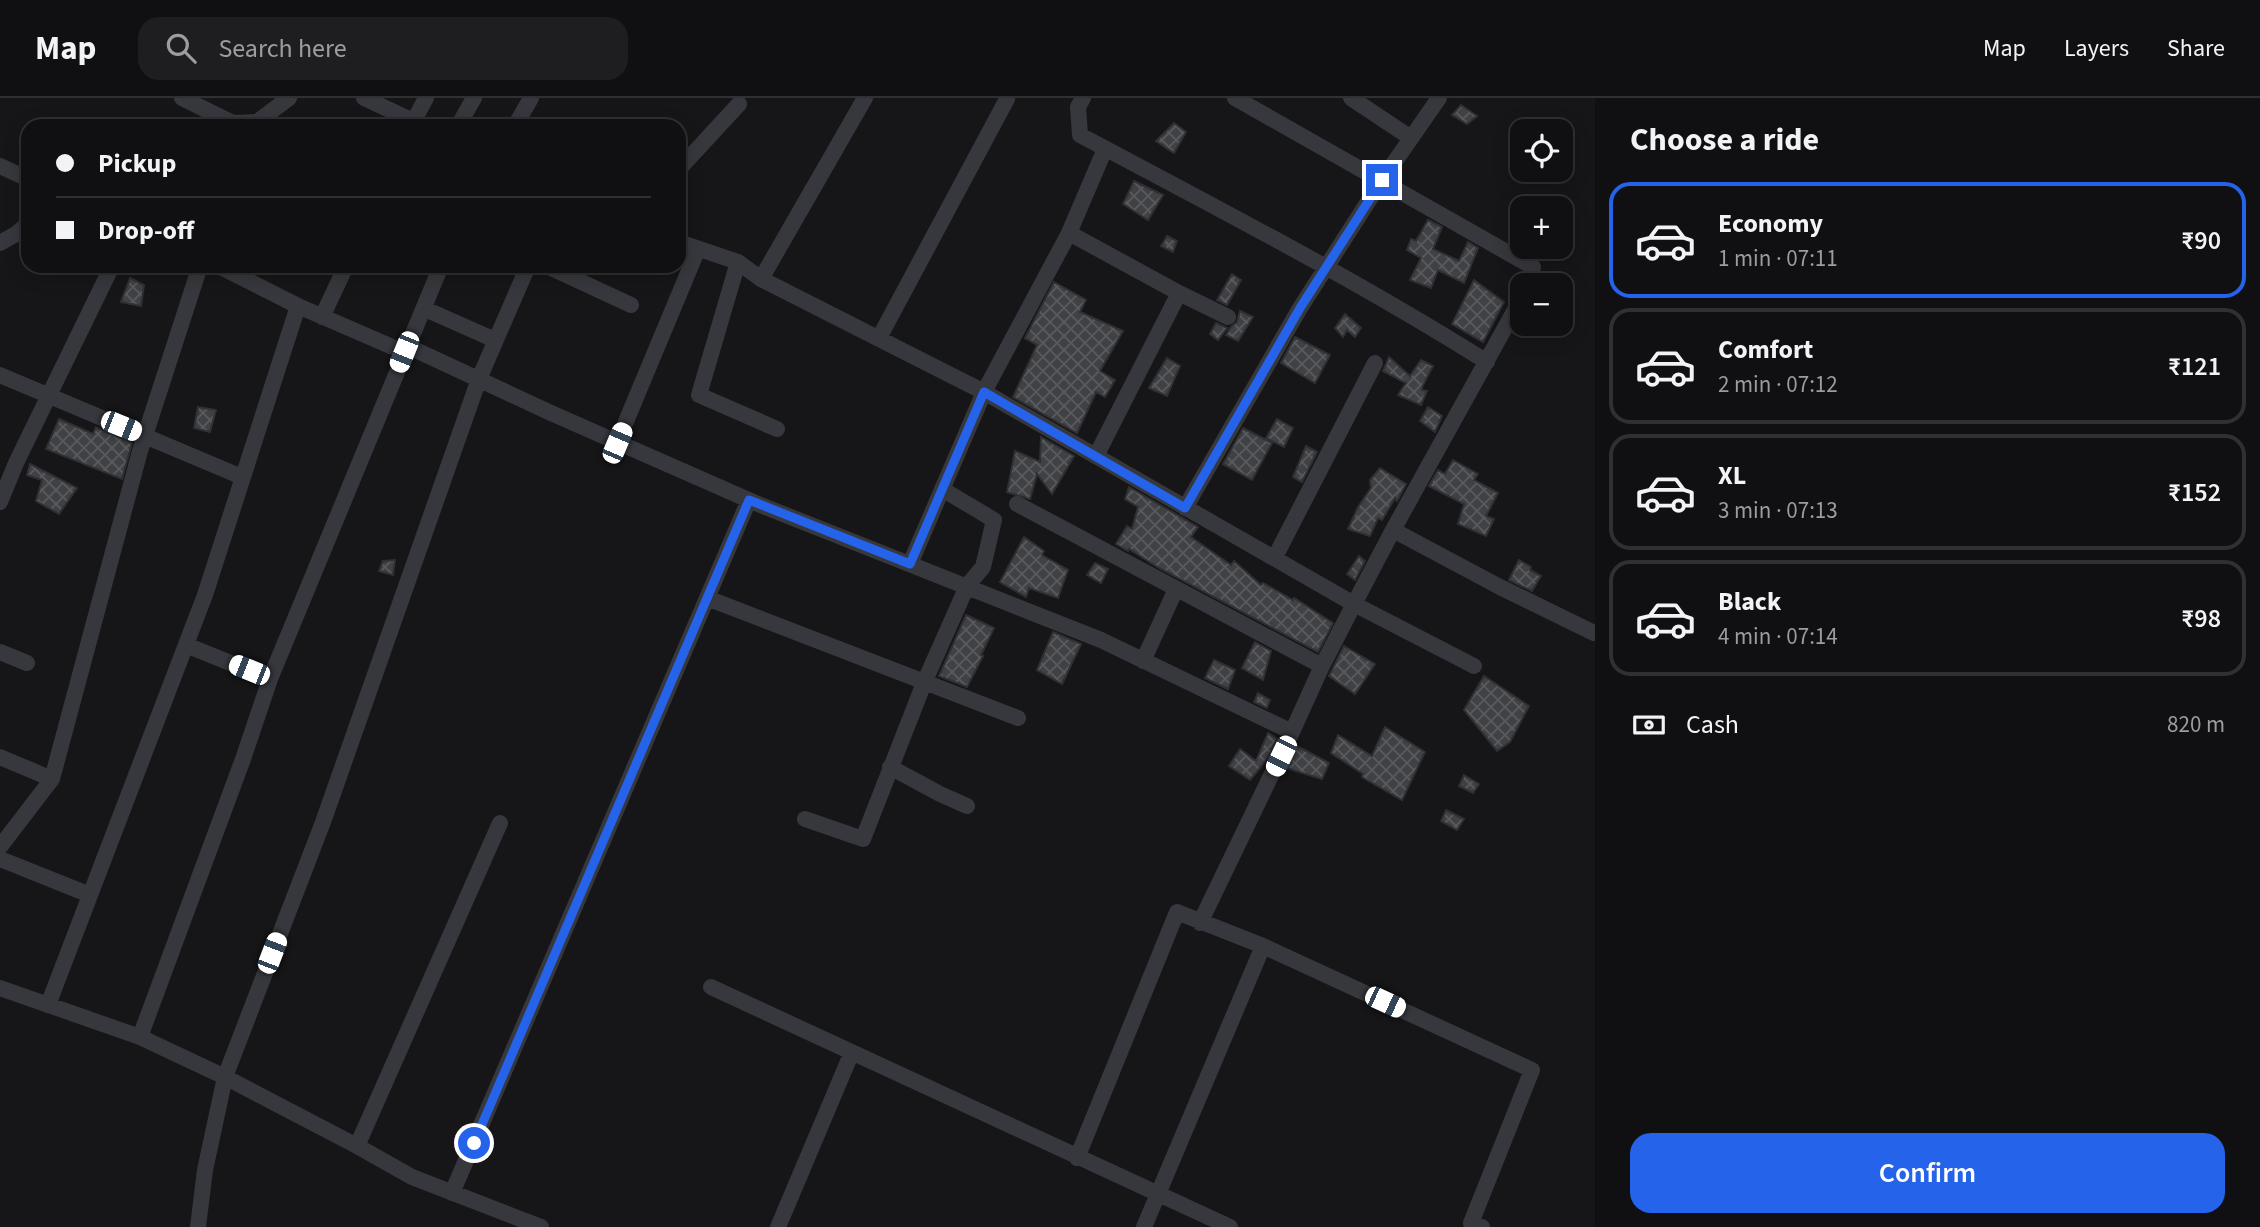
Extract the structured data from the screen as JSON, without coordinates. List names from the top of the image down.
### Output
{
  "page": {
    "header": "Map",
    "search": "Search here",
    "nav": ["Map", "Layers", "Share"],
    "heading": "Choose a ride",
    "map_buttons": ["+", "−"],
    "banner": ["Pickup", "Drop-off"],
    "list": [
      {
        "name": "Economy",
        "note": "1 min · 07:11",
        "value": "₹90"
      },
      {
        "name": "Comfort",
        "note": "2 min · 07:12",
        "value": "₹121"
      },
      {
        "name": "XL",
        "note": "3 min · 07:13",
        "value": "₹152"
      },
      {
        "name": "Black",
        "note": "4 min · 07:14",
        "value": "₹98"
      }
    ],
    "pay": ["Cash", "820 m"],
    "buttons": "Confirm"
  }
}
